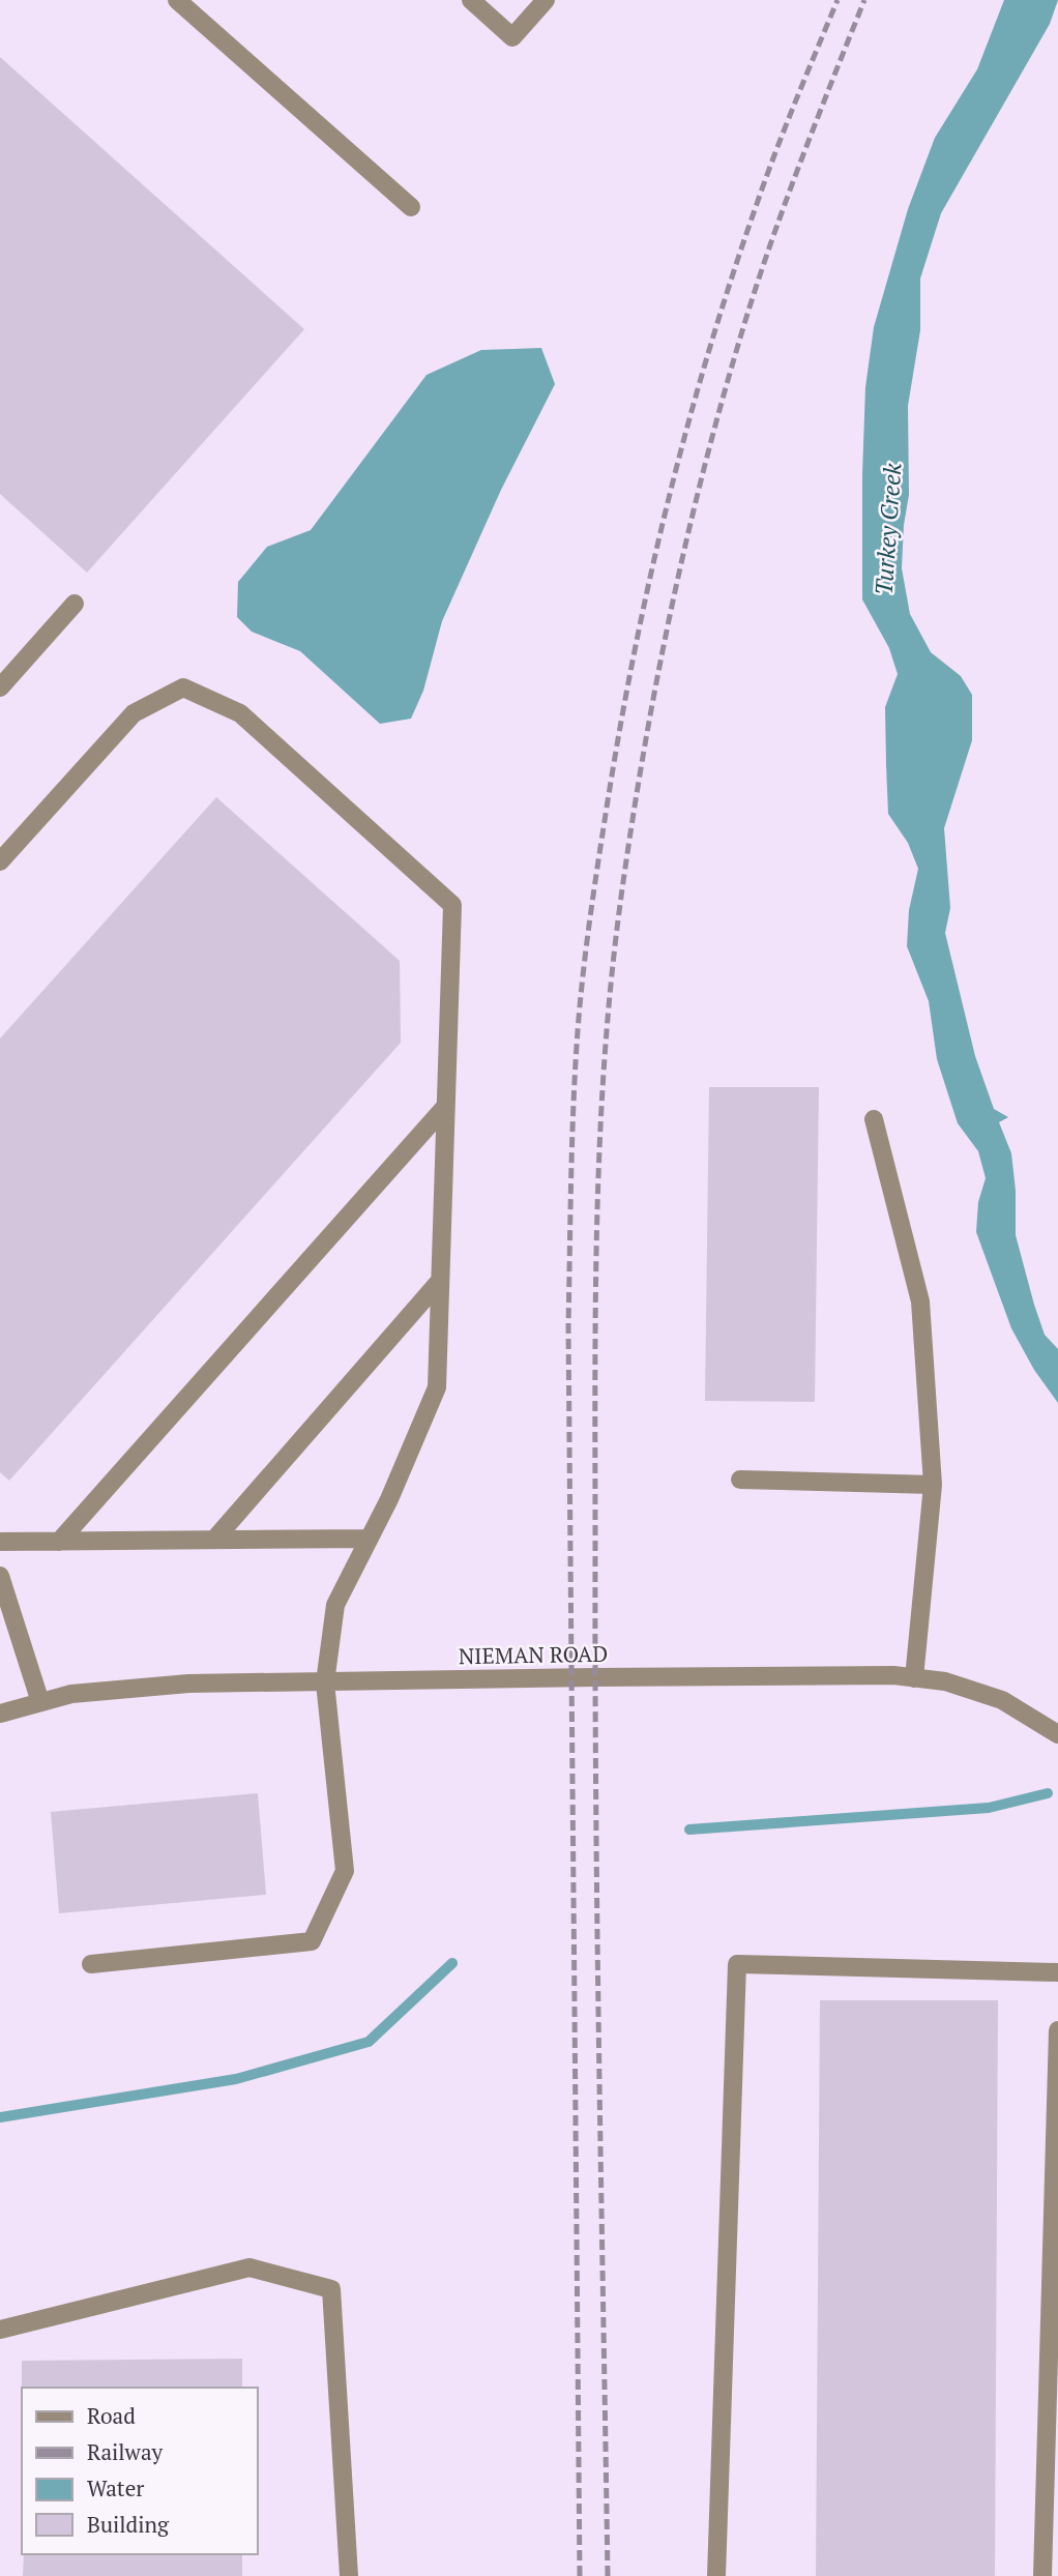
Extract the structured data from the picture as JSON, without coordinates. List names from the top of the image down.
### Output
{
  "streets": {
    "street": ["NIEMAN ROAD"]
  },
  "water": ["Turkey Creek"],
  "legend": [
    "Road",
    "Railway",
    "Water",
    "Building"
  ]
}
